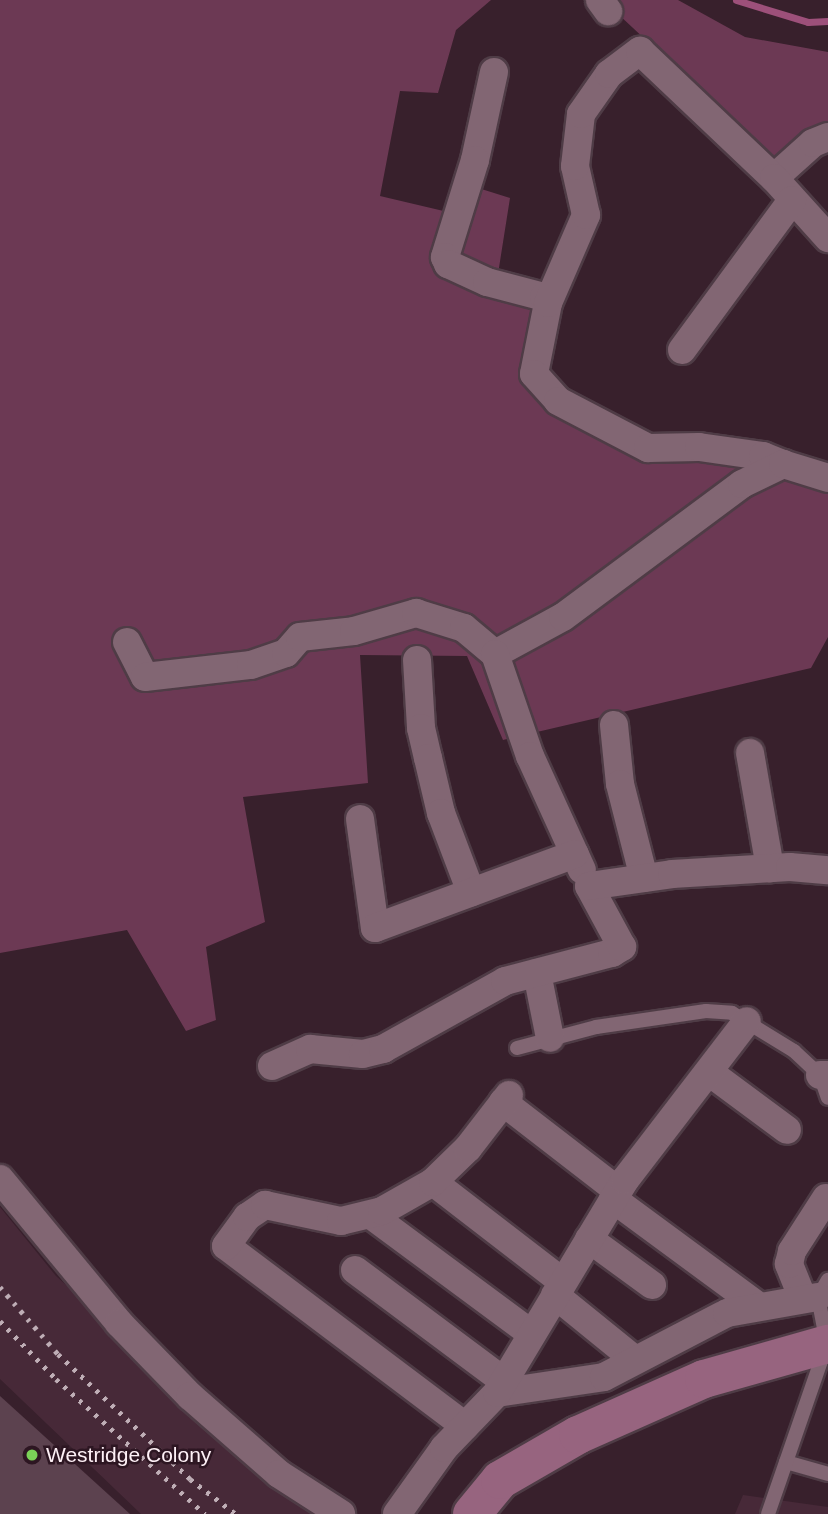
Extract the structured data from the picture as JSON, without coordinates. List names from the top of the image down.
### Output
{
  "places": ["Westridge Colony"]
}
